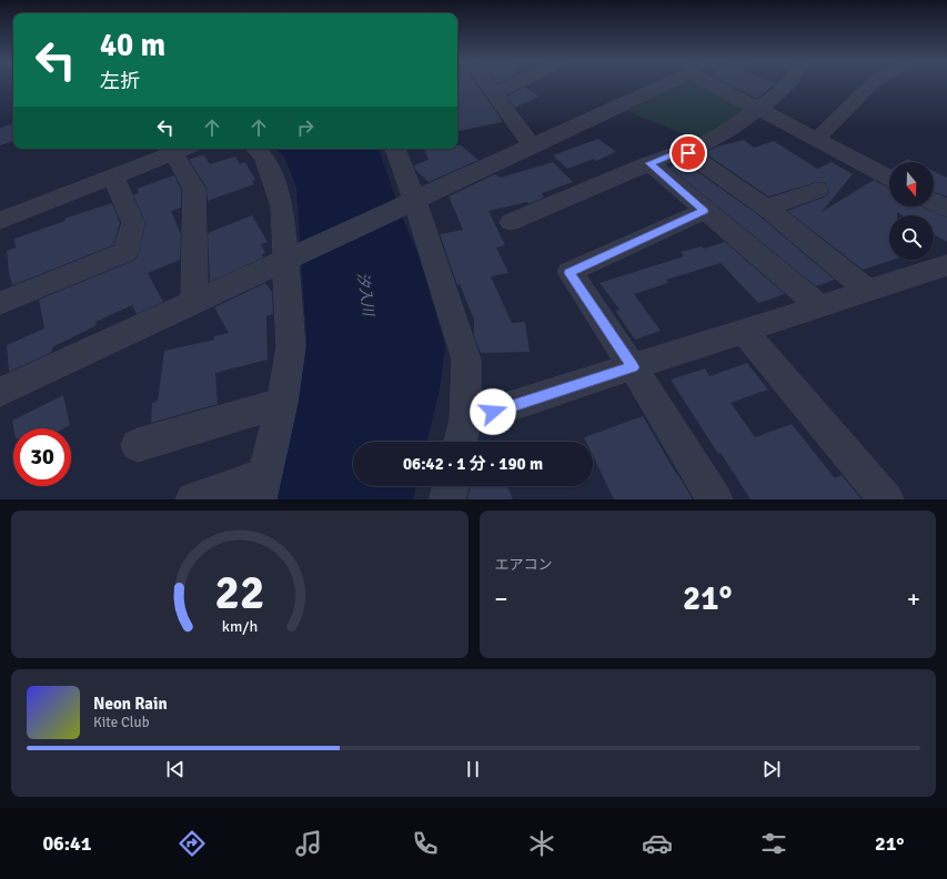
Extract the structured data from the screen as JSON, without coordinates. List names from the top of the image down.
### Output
{
  "water": ["汐入川"],
  "north": "bottom",
  "page": {
    "turn": ["40 m", "左折"],
    "limit": "30",
    "trip": "06:42 · 1 分 · 190 m",
    "tile": "エアコン",
    "heat": ["−", "21°", "+"],
    "song": ["Neon Rain", "Kite Club"],
    "tabs": ["06:41", "21°"],
    "gauge": ["22", "km/h"]
  }
}
